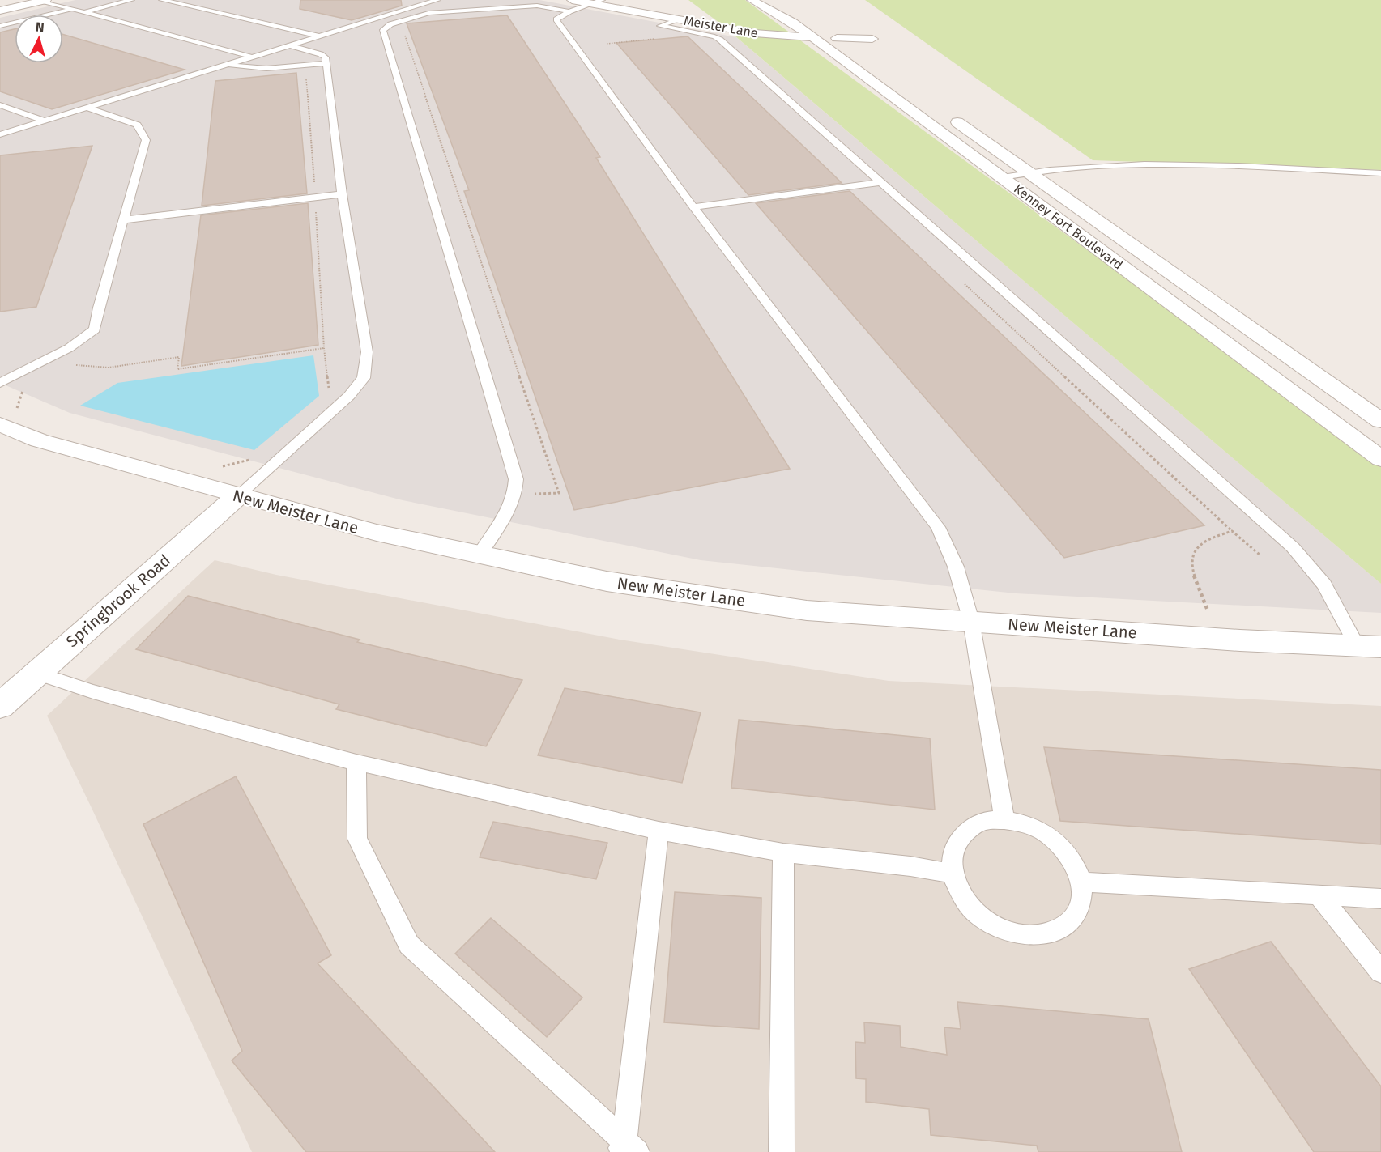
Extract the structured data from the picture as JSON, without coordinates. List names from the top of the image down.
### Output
{
  "streets": {
    "street": [
      "Meister Lane",
      "Kenney Fort Boulevard",
      "New Meister Lane",
      "Springbrook Road"
    ]
  },
  "crossings": [
    ["Meister Lane", "Kenney Fort Boulevard"],
    ["New Meister Lane", "Springbrook Road"]
  ],
  "north": "top"
}
